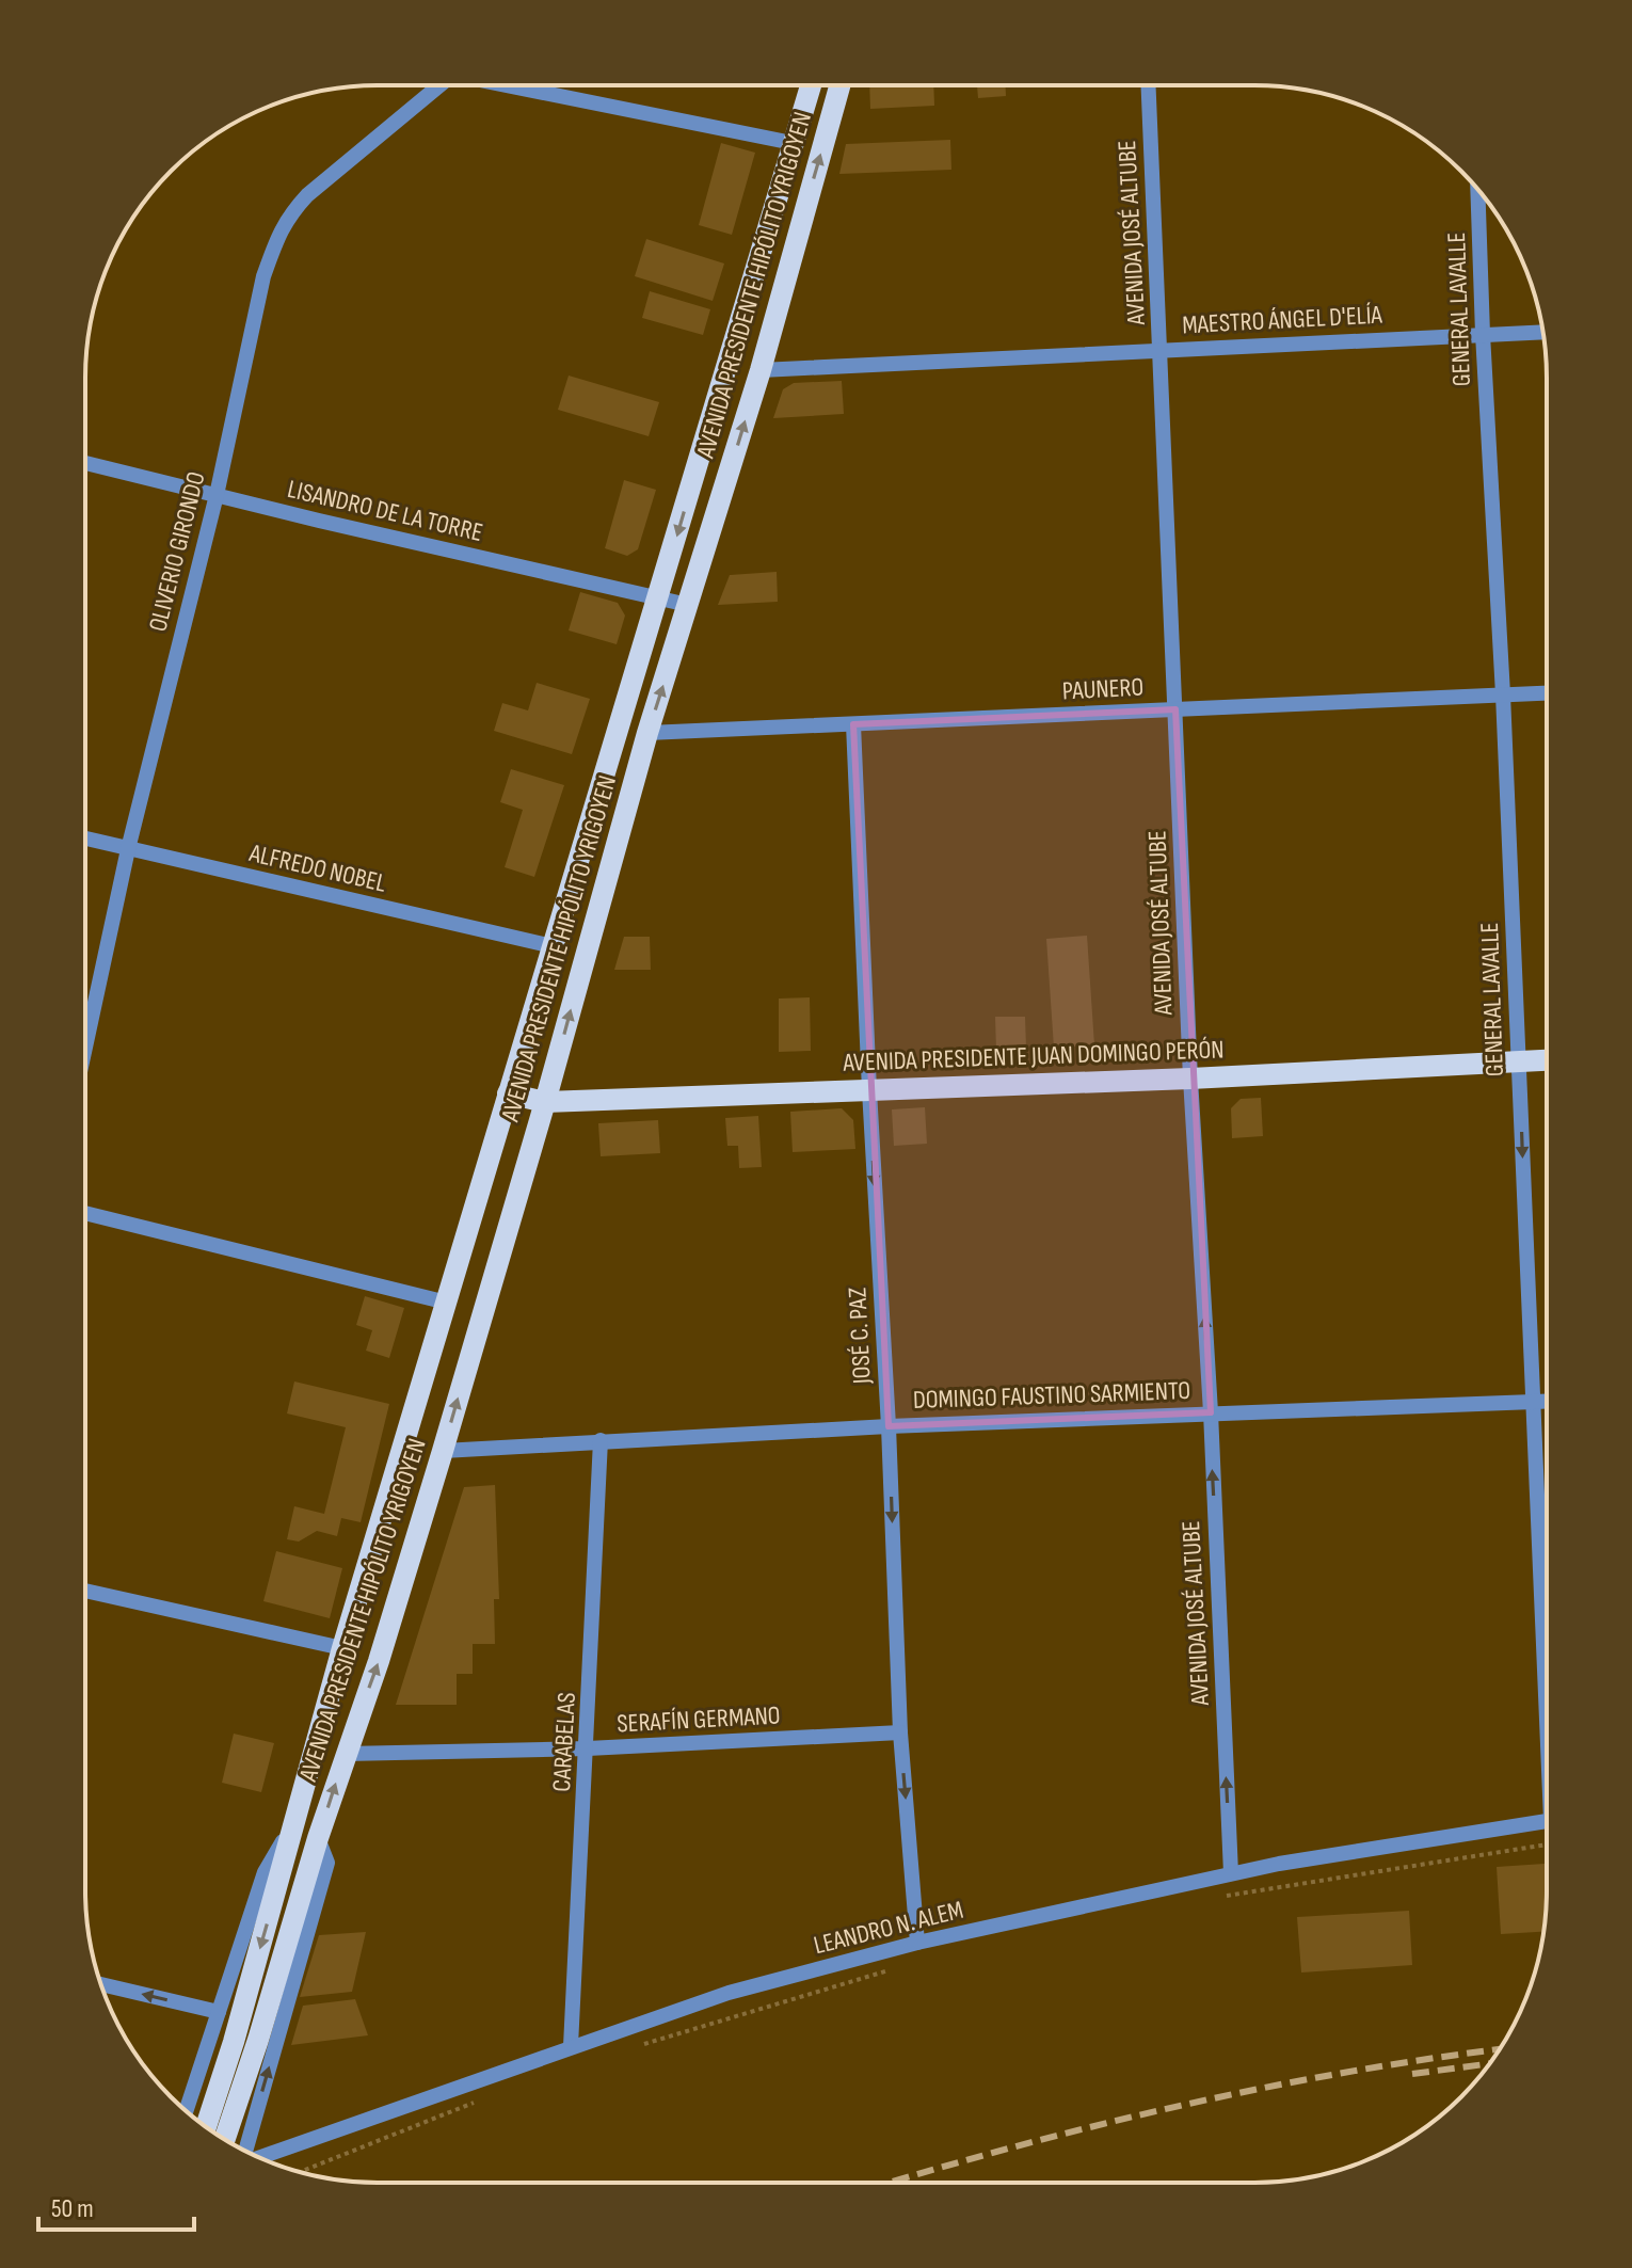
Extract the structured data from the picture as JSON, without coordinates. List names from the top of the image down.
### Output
{
  "streets": {
    "main road": ["AVENIDA PRESIDENTE HIPÓLITO YRIGOYEN", "AVENIDA PRESIDENTE JUAN DOMINGO PERÓN"],
    "street": [
      "AVENIDA JOSÉ ALTUBE",
      "GENERAL LAVALLE",
      "MAESTRO ÁNGEL D'ELÍA",
      "LISANDRO DE LA TORRE",
      "OLIVERIO GIRONDO",
      "PAUNERO",
      "ALFREDO NOBEL",
      "JOSÉ C. PAZ",
      "DOMINGO FAUSTINO SARMIENTO",
      "SERAFÍN GERMANO",
      "CARABELAS",
      "LEANDRO N. ALEM"
    ]
  },
  "crossings": [
    ["AVENIDA JOSÉ ALTUBE", "MAESTRO ÁNGEL D'ELÍA"],
    ["AVENIDA JOSÉ ALTUBE", "PAUNERO"],
    ["AVENIDA JOSÉ ALTUBE", "AVENIDA PRESIDENTE JUAN DOMINGO PERÓN"],
    ["AVENIDA JOSÉ ALTUBE", "DOMINGO FAUSTINO SARMIENTO"],
    ["AVENIDA JOSÉ ALTUBE", "LEANDRO N. ALEM"],
    ["AVENIDA PRESIDENTE HIPÓLITO YRIGOYEN", "MAESTRO ÁNGEL D'ELÍA"],
    ["AVENIDA PRESIDENTE HIPÓLITO YRIGOYEN", "LISANDRO DE LA TORRE"],
    ["AVENIDA PRESIDENTE HIPÓLITO YRIGOYEN", "PAUNERO"],
    ["AVENIDA PRESIDENTE HIPÓLITO YRIGOYEN", "ALFREDO NOBEL"],
    ["AVENIDA PRESIDENTE HIPÓLITO YRIGOYEN", "AVENIDA PRESIDENTE JUAN DOMINGO PERÓN"],
    ["AVENIDA PRESIDENTE HIPÓLITO YRIGOYEN", "DOMINGO FAUSTINO SARMIENTO"],
    ["AVENIDA PRESIDENTE HIPÓLITO YRIGOYEN", "SERAFÍN GERMANO"],
    ["GENERAL LAVALLE", "MAESTRO ÁNGEL D'ELÍA"],
    ["GENERAL LAVALLE", "PAUNERO"],
    ["GENERAL LAVALLE", "AVENIDA PRESIDENTE JUAN DOMINGO PERÓN"],
    ["GENERAL LAVALLE", "DOMINGO FAUSTINO SARMIENTO"],
    ["LISANDRO DE LA TORRE", "OLIVERIO GIRONDO"],
    ["OLIVERIO GIRONDO", "ALFREDO NOBEL"],
    ["PAUNERO", "JOSÉ C. PAZ"],
    ["AVENIDA PRESIDENTE JUAN DOMINGO PERÓN", "JOSÉ C. PAZ"],
    ["JOSÉ C. PAZ", "DOMINGO FAUSTINO SARMIENTO"],
    ["JOSÉ C. PAZ", "SERAFÍN GERMANO"],
    ["JOSÉ C. PAZ", "LEANDRO N. ALEM"],
    ["DOMINGO FAUSTINO SARMIENTO", "CARABELAS"],
    ["SERAFÍN GERMANO", "CARABELAS"],
    ["CARABELAS", "LEANDRO N. ALEM"]
  ],
  "one_way": ["AVENIDA JOSÉ ALTUBE", "JOSÉ C. PAZ"],
  "scale_bar": "50 m"
}
